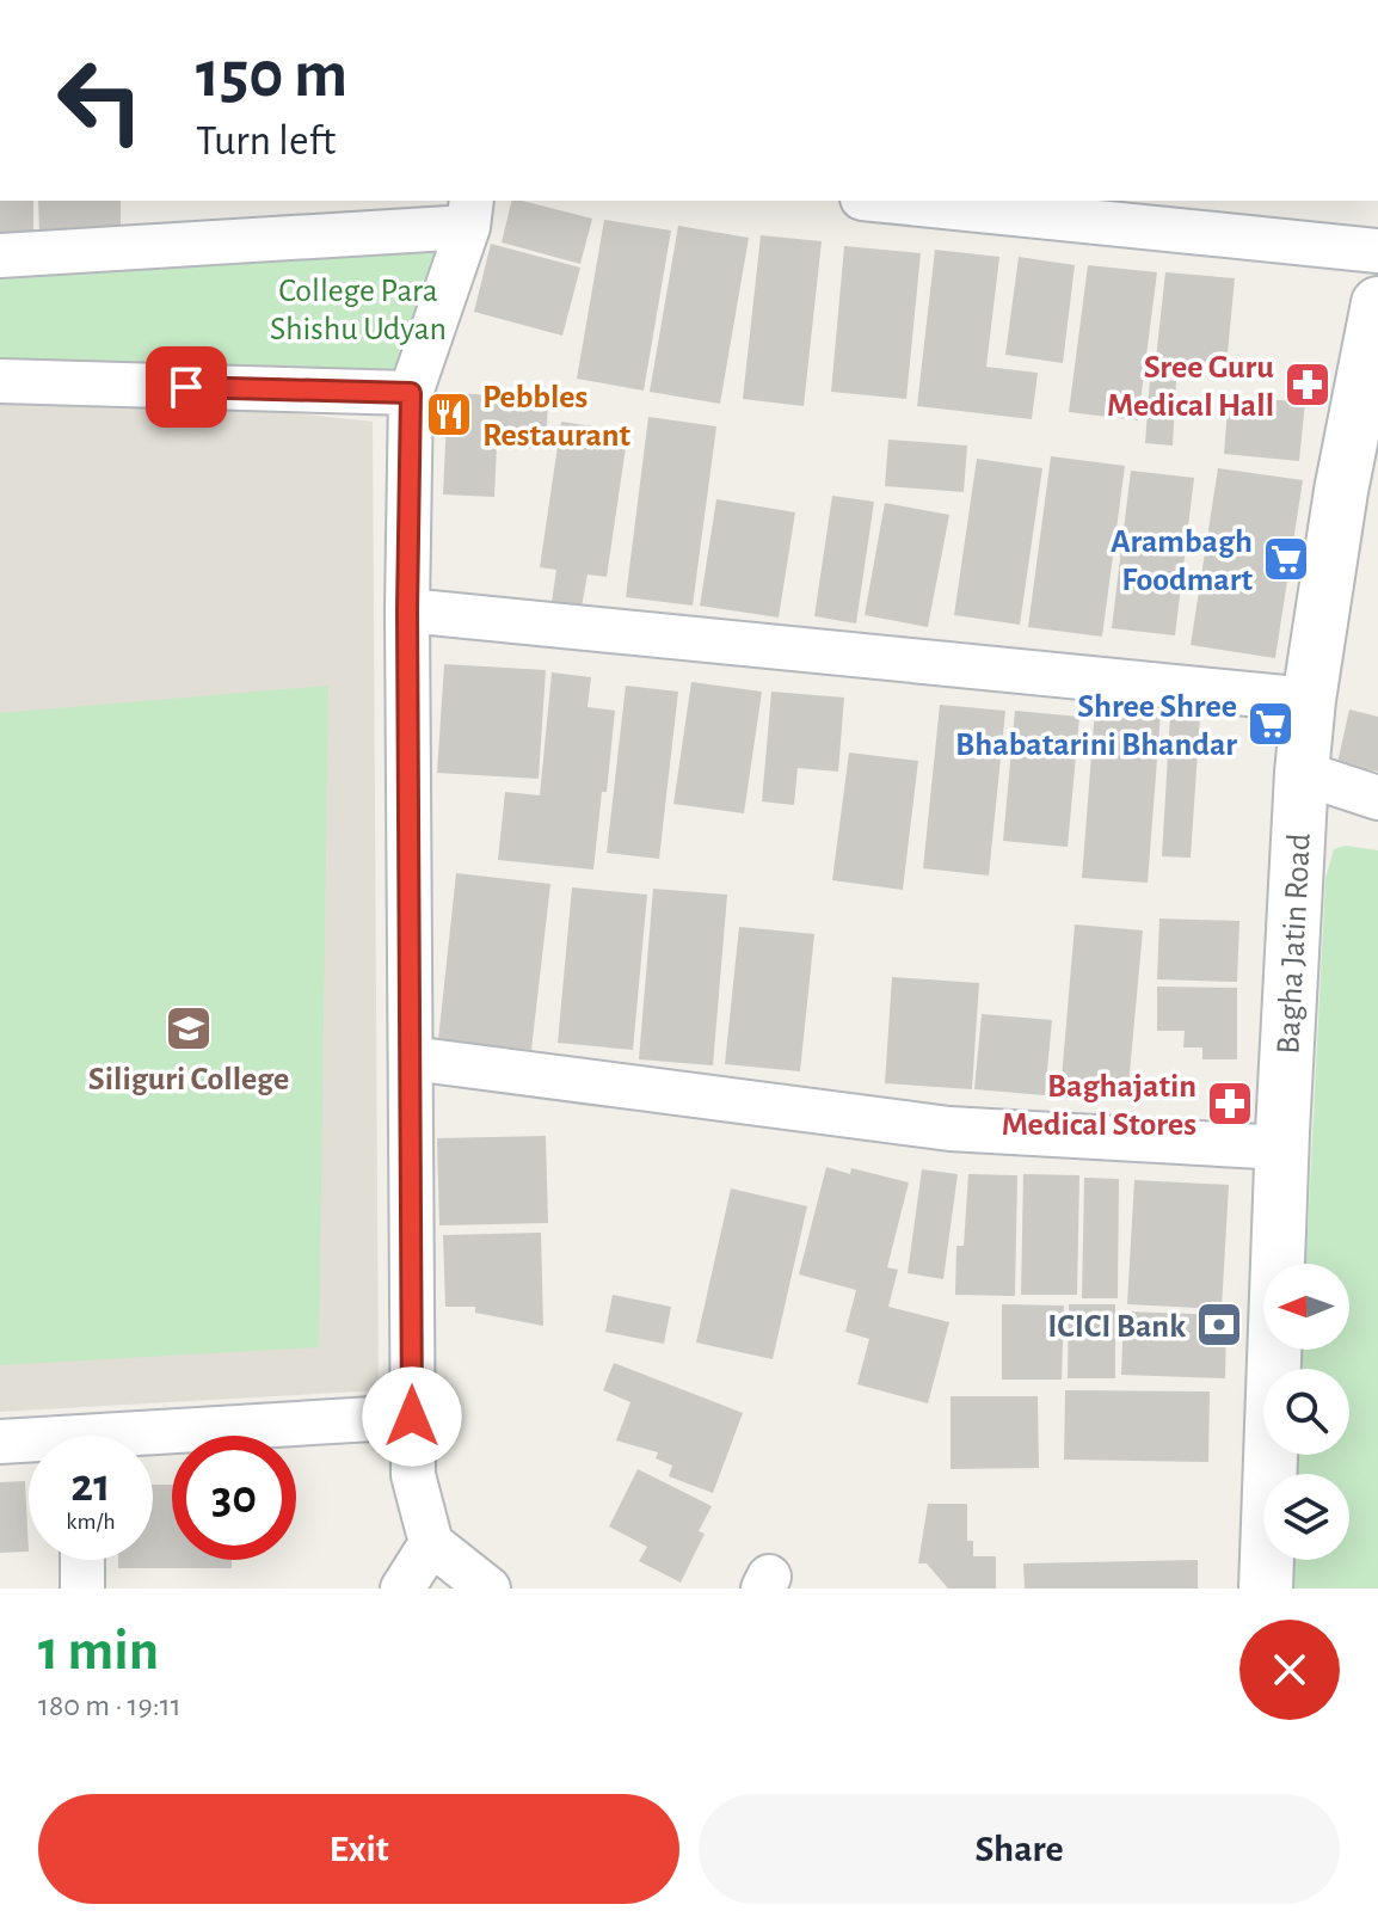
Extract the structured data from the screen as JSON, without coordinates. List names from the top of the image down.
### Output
{
  "streets": {
    "street": ["Bagha Jatin Road"]
  },
  "parks": ["College Para Shishu Udyan"],
  "places": {
    "pharmacy": ["Sree Guru Medical Hall", "Baghajatin Medical Stores"],
    "restaurant": ["Pebbles Restaurant"],
    "supermarket": ["Arambagh Foodmart", "Shree Shree Bhabatarini Bhandar"],
    "school or university": ["Siliguri College"],
    "bank": ["ICICI Bank"]
  },
  "north": "left",
  "page": {
    "turn": ["150 m", "Turn left"],
    "speed": "21 km/h",
    "limit": "30",
    "heading": ["1 min", "180 m · 19:11"],
    "buttons": ["Exit", "Share"]
  }
}
